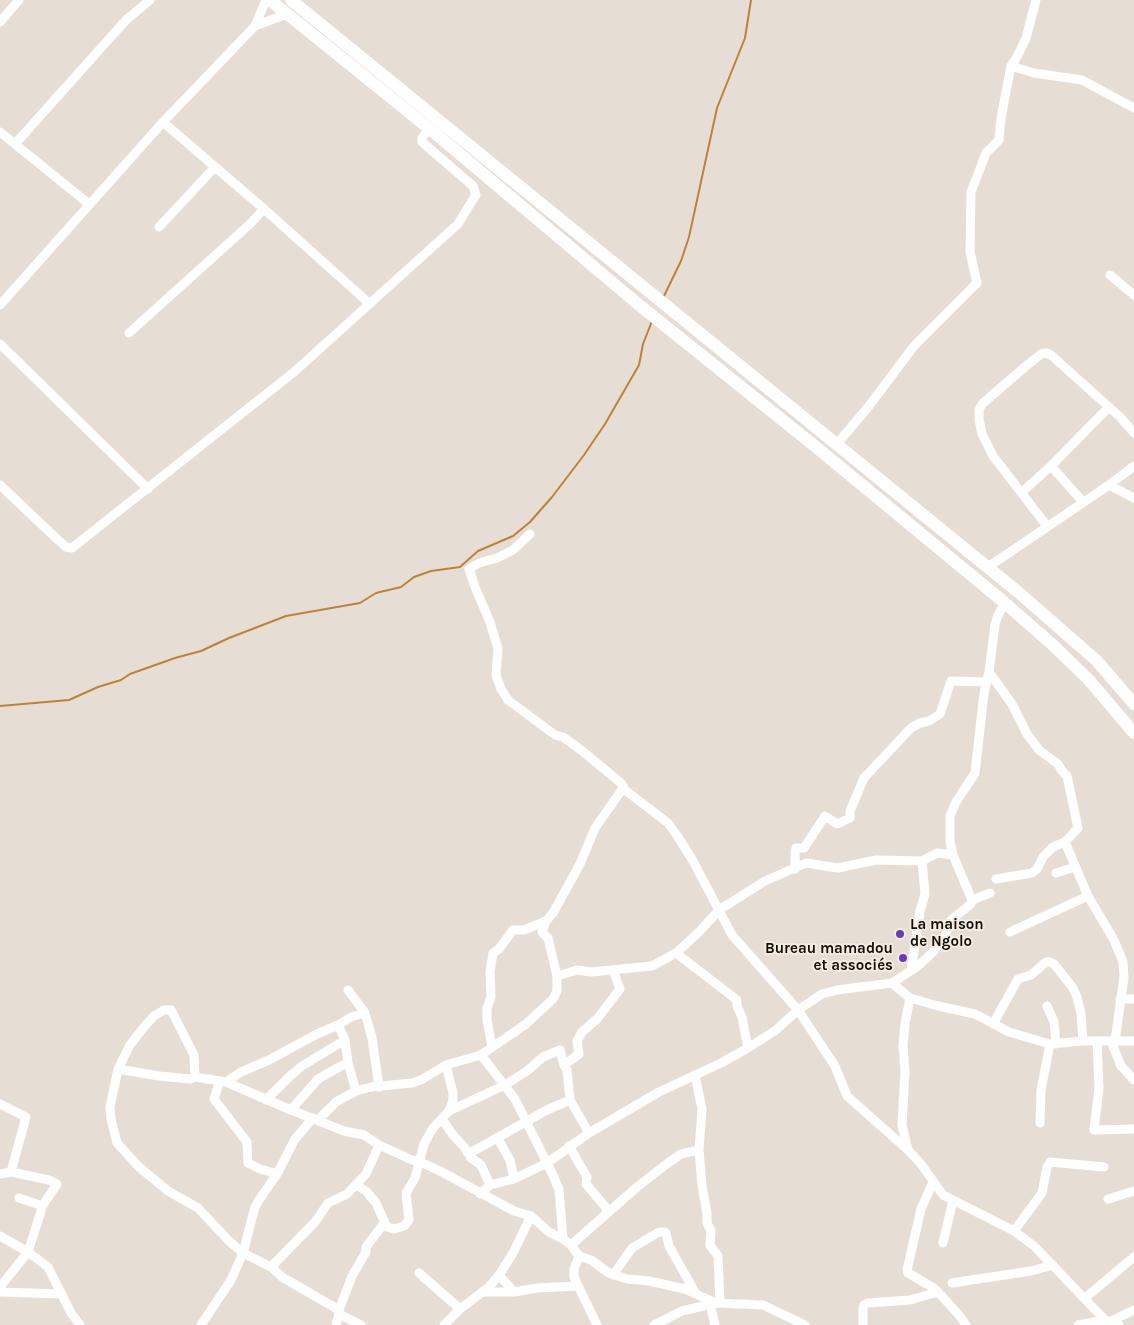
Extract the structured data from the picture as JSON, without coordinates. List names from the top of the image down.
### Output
{
  "places": ["La maison de Ngolo", "Bureau mamadou et associés"]
}
